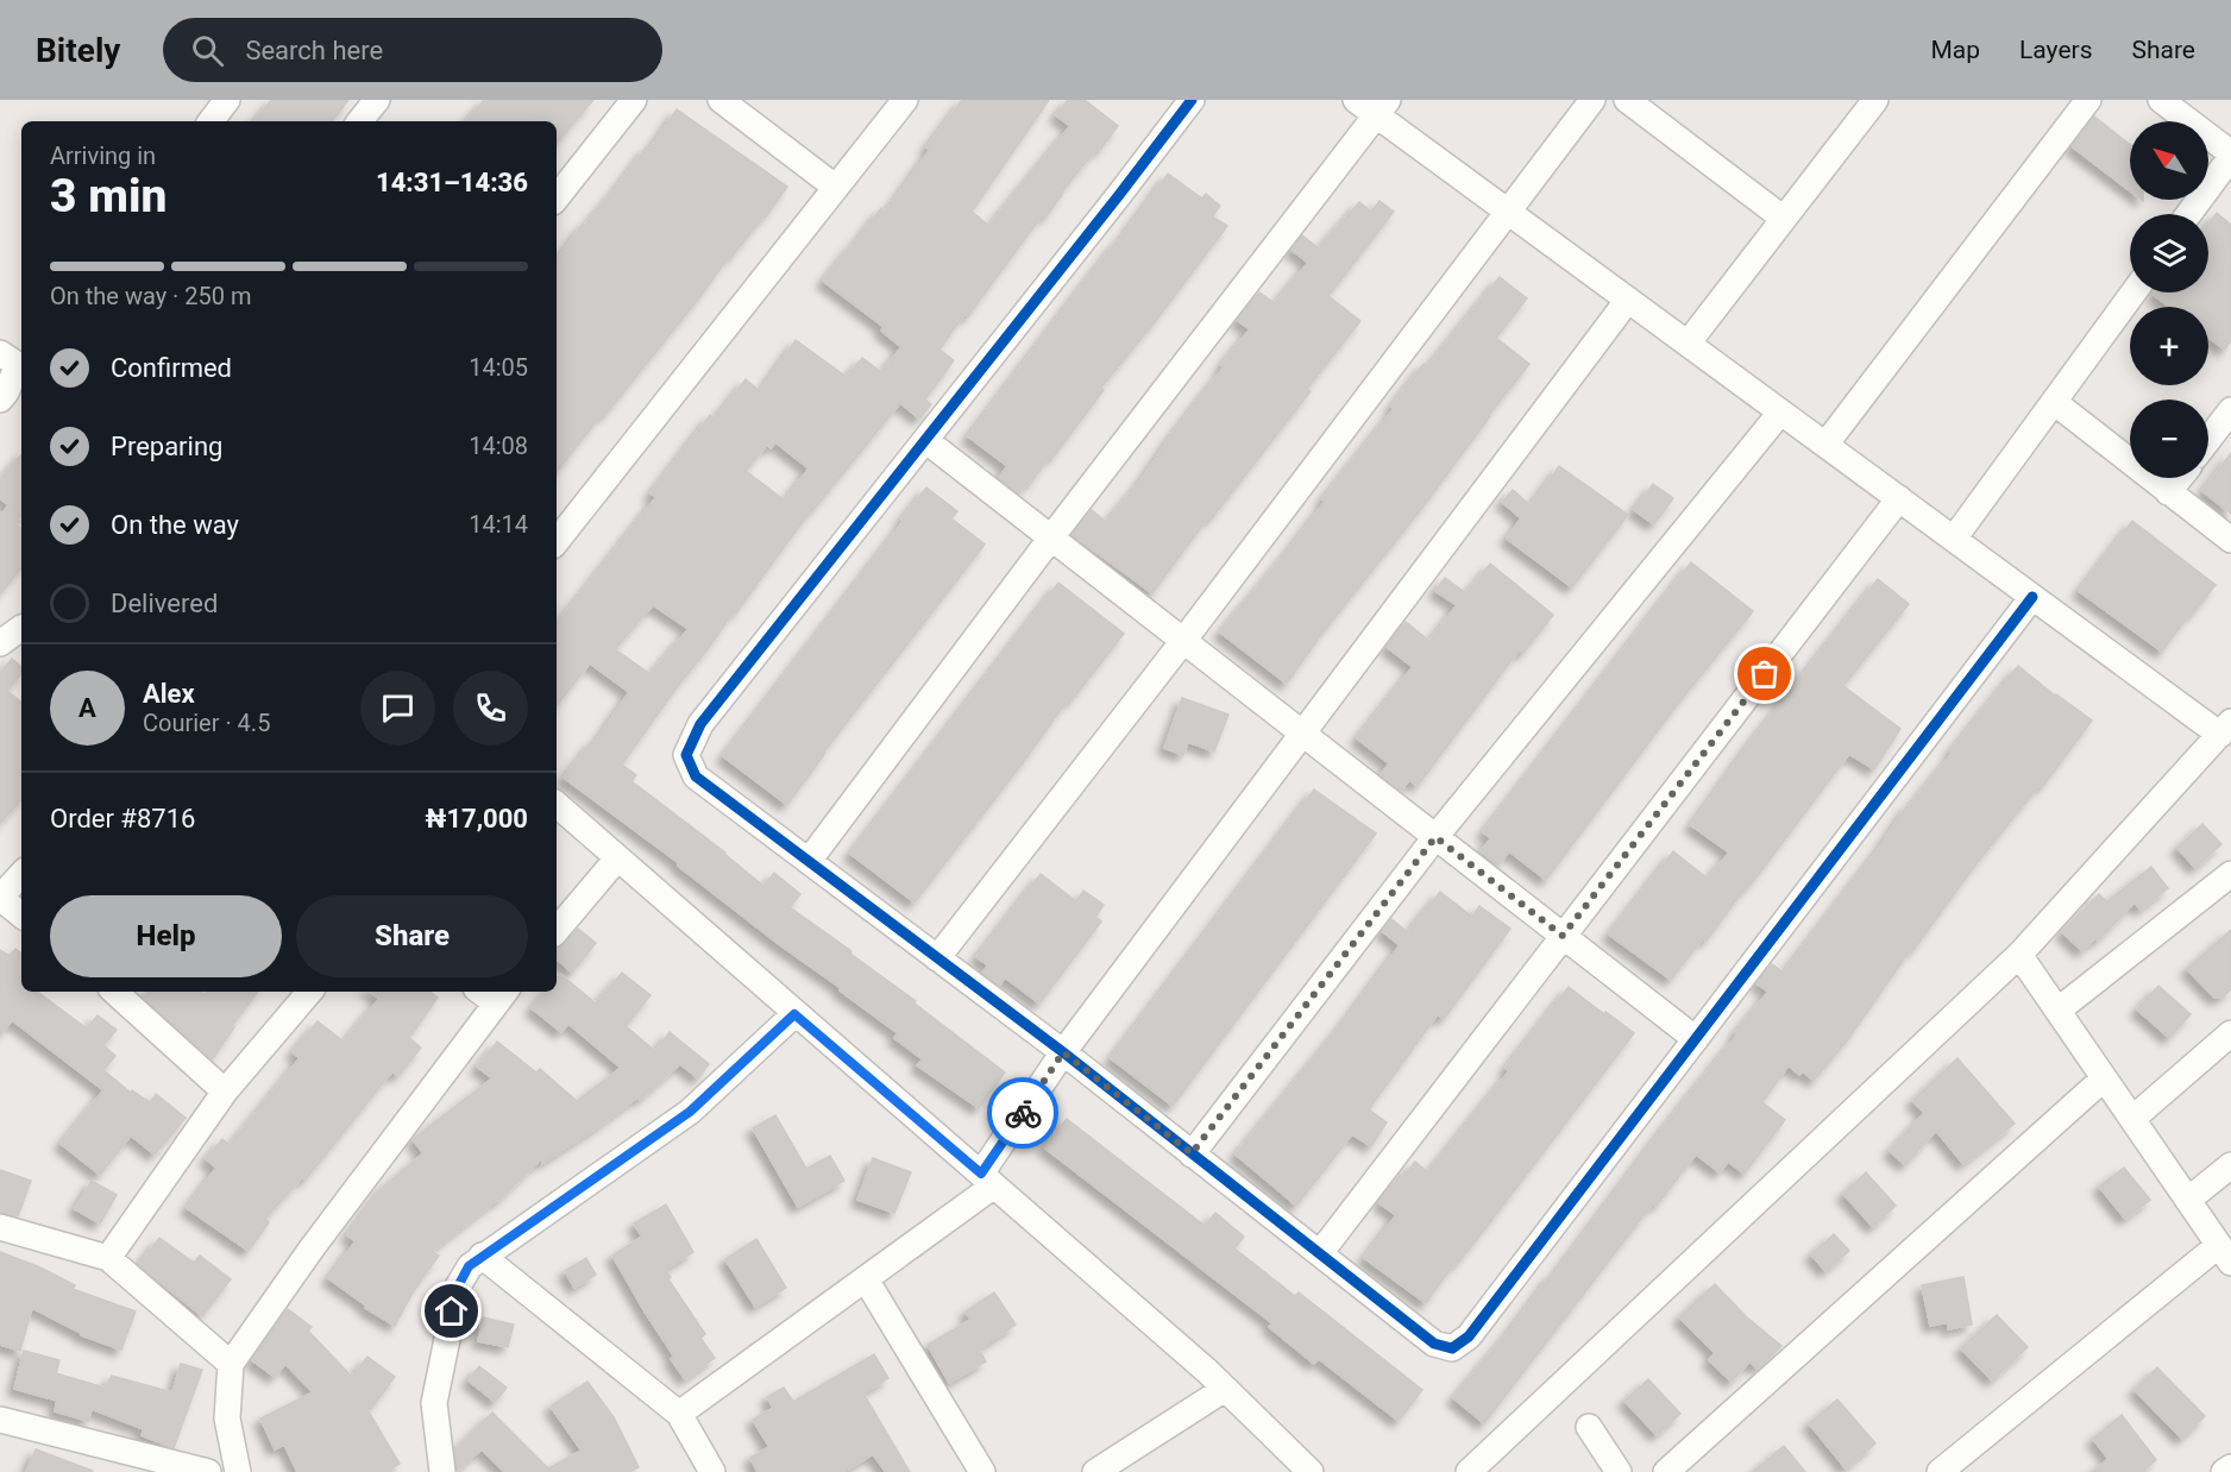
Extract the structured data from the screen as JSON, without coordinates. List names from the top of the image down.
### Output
{
  "north": "top left",
  "page": {
    "header": "Bitely",
    "search": "Search here",
    "nav": ["Map", "Layers", "Share"],
    "map_buttons": ["+", "−"],
    "heading": ["3 min", "Arriving in", "14:31–14:36"],
    "panel": [
      "Alex",
      "Courier · 4.5",
      "Order #8716",
      "₦17,000"
    ],
    "bar": "On the way · 250 m",
    "list": [
      ["Confirmed", "14:05"],
      ["Preparing", "14:08"],
      ["On the way", "14:14"],
      "Delivered"
    ],
    "round": "A",
    "buttons": ["Help", "Share"]
  }
}
